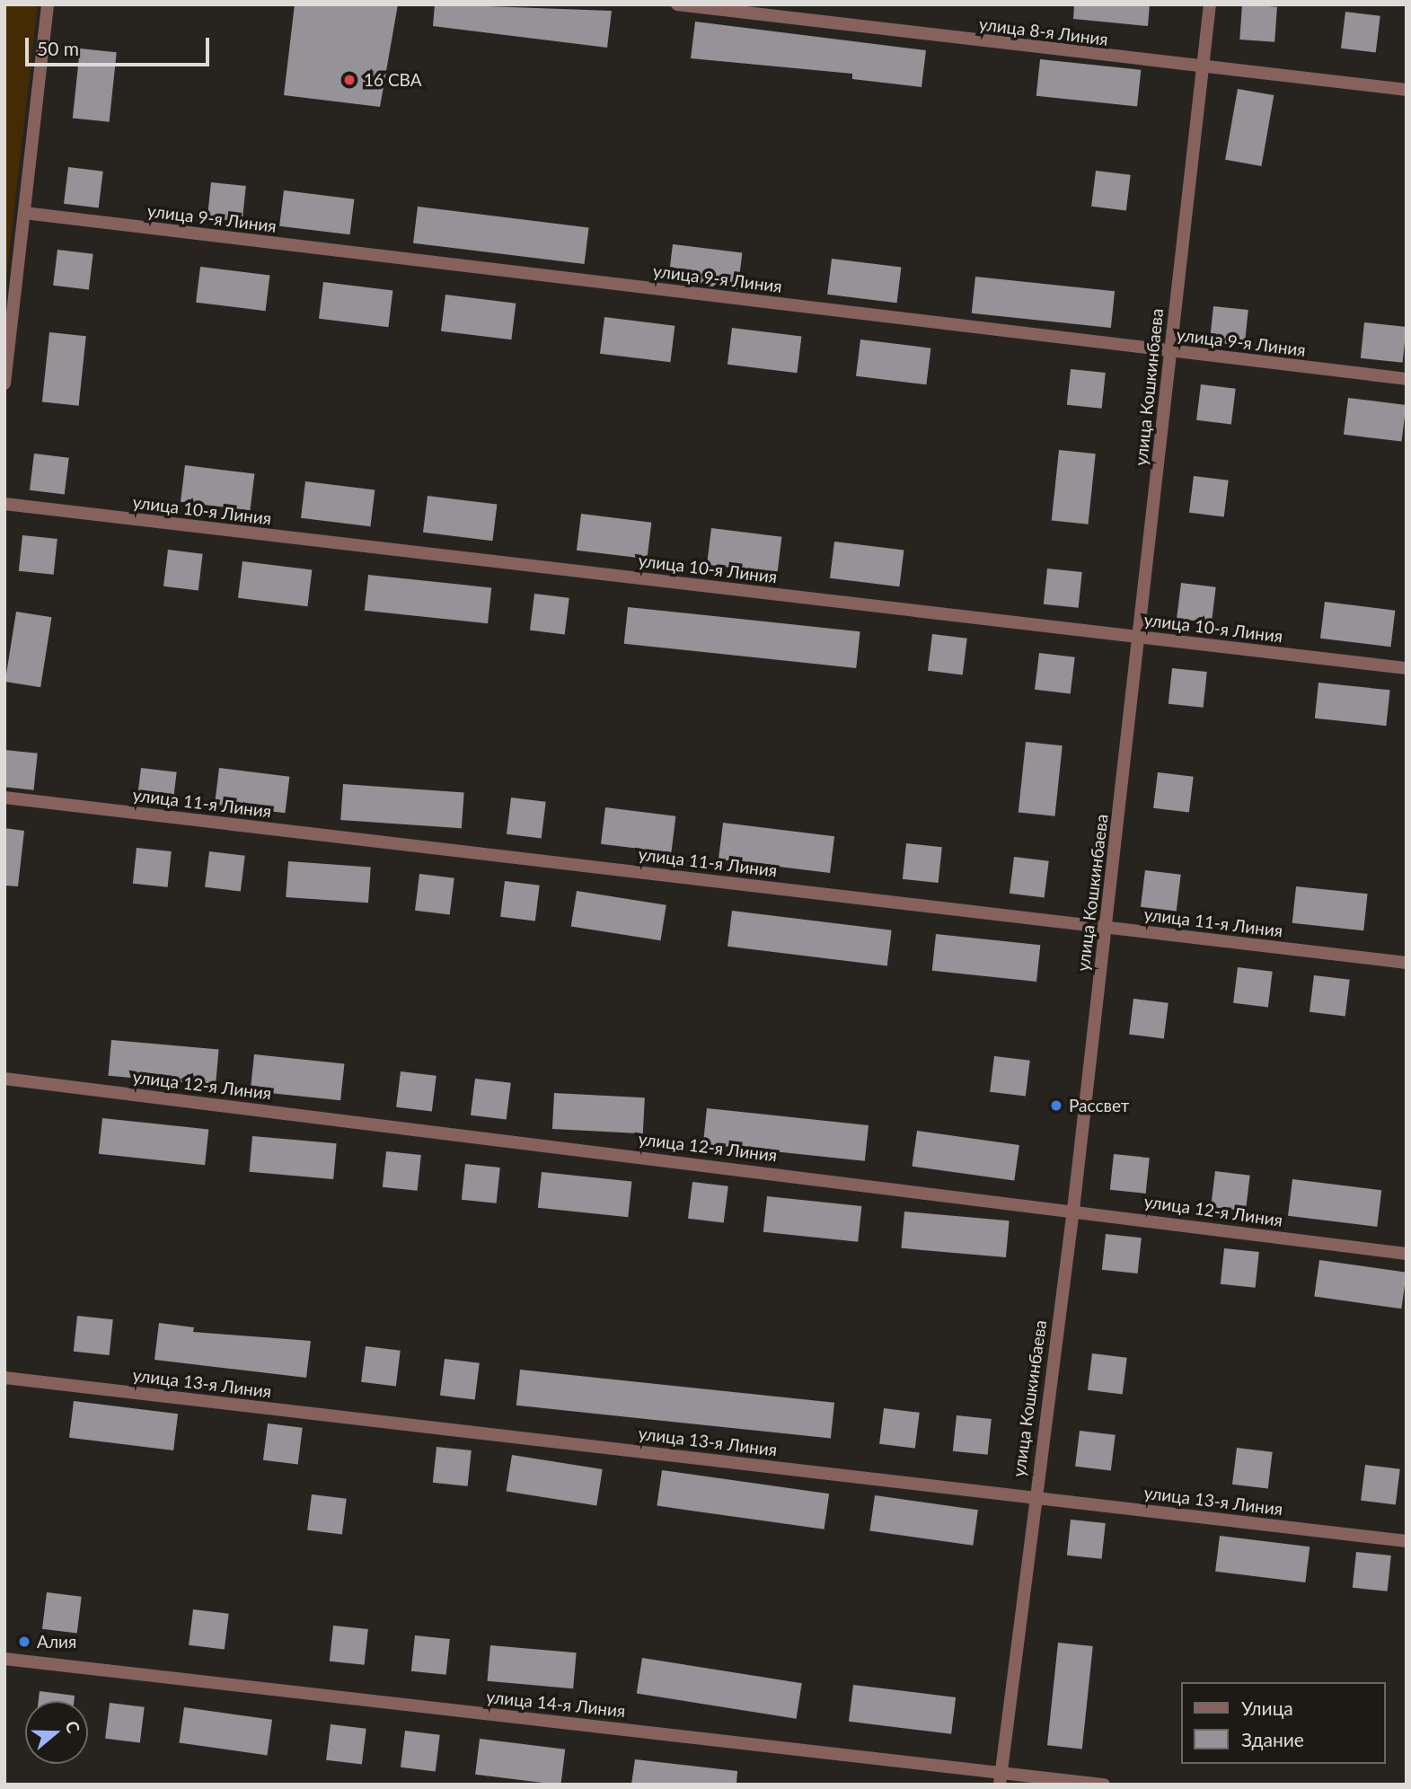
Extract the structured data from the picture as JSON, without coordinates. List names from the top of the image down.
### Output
{
  "streets": {
    "street": [
      "улица 8-я Линия",
      "улица 9-я Линия",
      "улица Кошкинбаева",
      "улица 10-я Линия",
      "улица 11-я Линия",
      "улица 12-я Линия",
      "улица 13-я Линия",
      "улица 14-я Линия"
    ]
  },
  "crossings": [
    ["улица 8-я Линия", "улица Кошкинбаева"],
    ["улица 9-я Линия", "улица Кошкинбаева"],
    ["улица Кошкинбаева", "улица 10-я Линия"],
    ["улица Кошкинбаева", "улица 11-я Линия"],
    ["улица Кошкинбаева", "улица 12-я Линия"],
    ["улица Кошкинбаева", "улица 13-я Линия"],
    ["улица Кошкинбаева", "улица 14-я Линия"]
  ],
  "places": ["16 СВА", "Рассвет", "Алия"],
  "legend": ["Улица", "Здание"],
  "scale_bar": "50 m",
  "north": "right"
}
